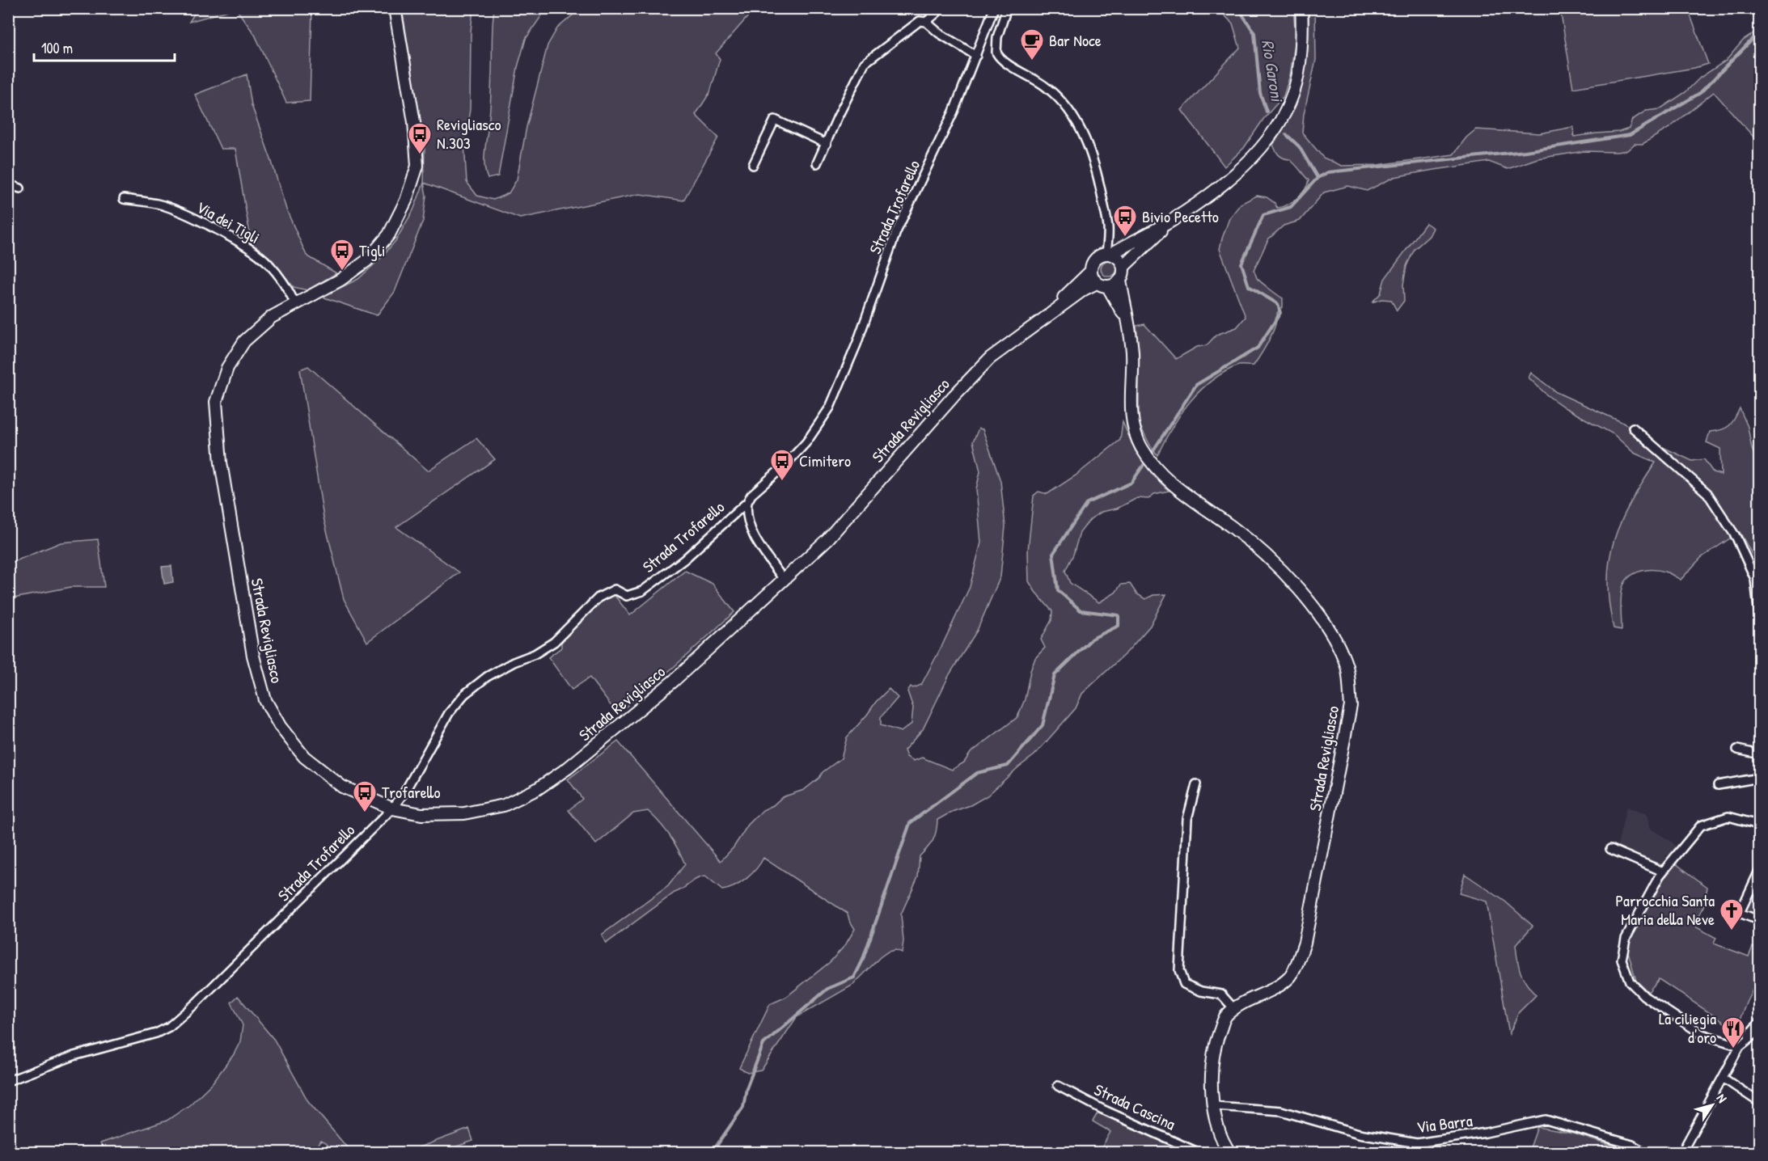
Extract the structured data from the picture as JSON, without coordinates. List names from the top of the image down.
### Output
{
  "streets": {
    "street": [
      "Strada Trofarello",
      "Via dei Tigli",
      "Strada Revigliasco",
      "Strada Cascina",
      "Via Barra"
    ]
  },
  "crossings": [
    ["Strada Trofarello", "Strada Revigliasco"],
    ["Via dei Tigli", "Strada Revigliasco"],
    ["Strada Revigliasco", "Via Barra"]
  ],
  "water": ["Rio Garoni"],
  "places": {
    "cafe": ["Bar Noce"],
    "bus stop": [
      "Revigliasco N.303",
      "Bivio Pecetto",
      "Tigli",
      "Cimitero",
      "Trofarello"
    ],
    "church": ["Parrocchia Santa Maria della Neve"],
    "restaurant": ["La ciliegia d'oro"]
  },
  "scale_bar": "100 m",
  "north": "top right"
}
